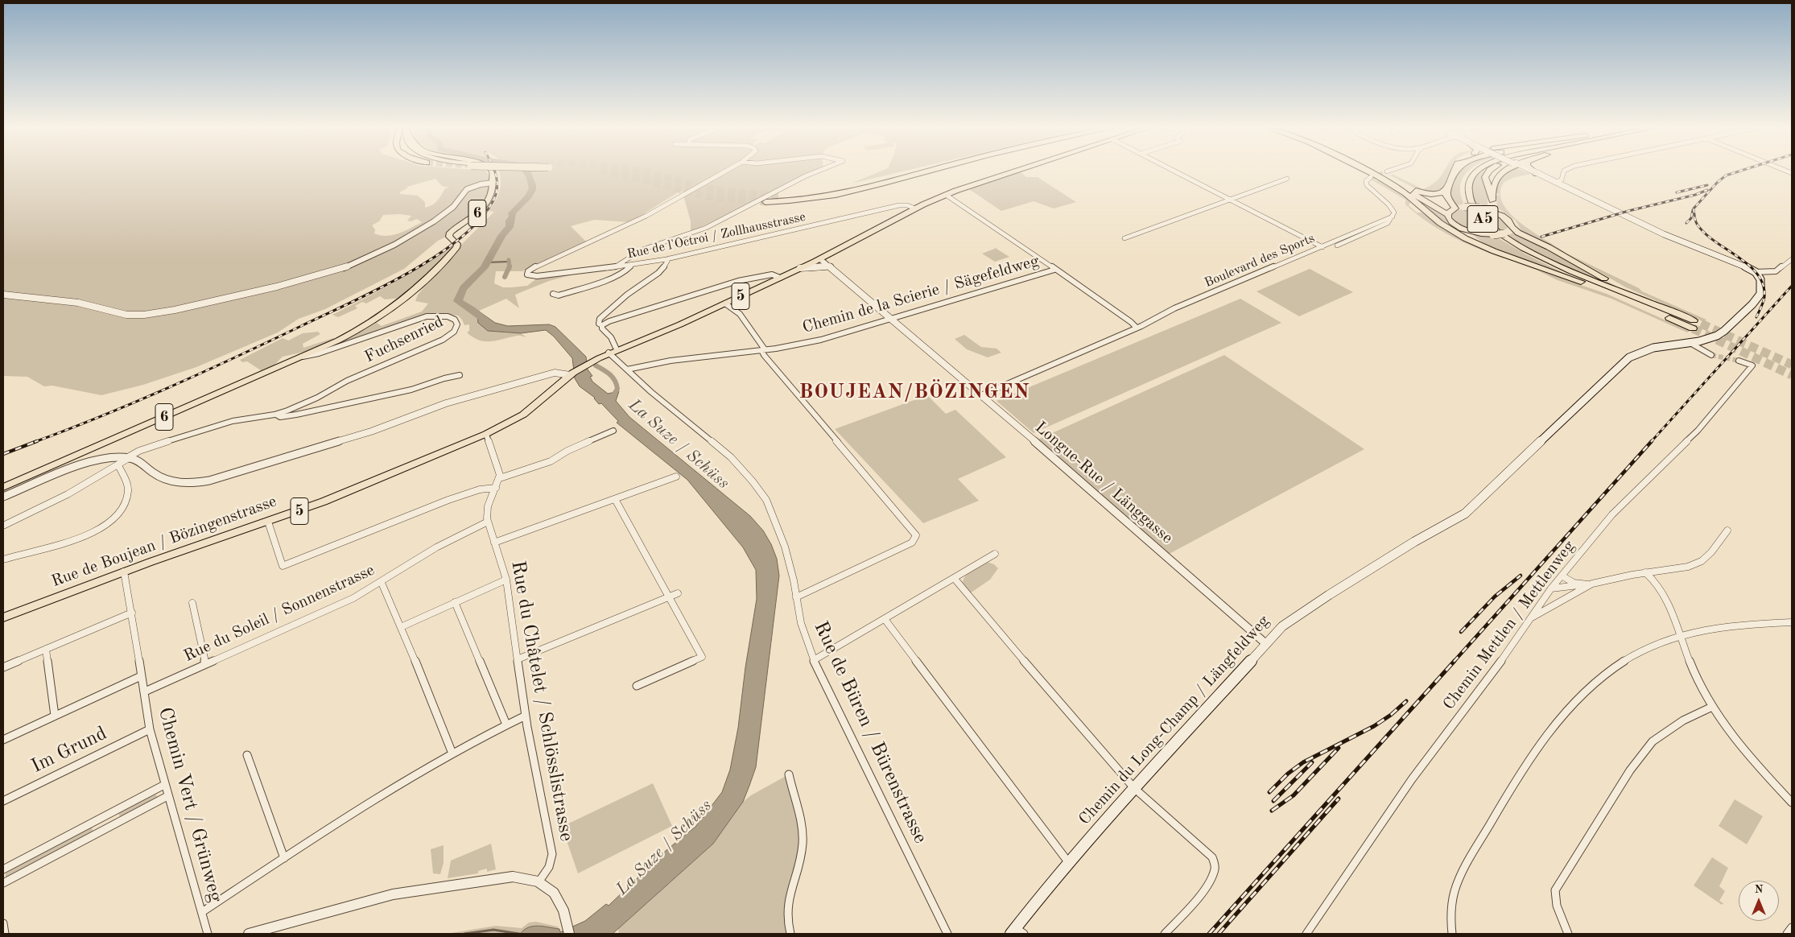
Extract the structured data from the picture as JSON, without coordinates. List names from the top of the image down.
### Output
{
  "streets": {
    "highway": ["A5"],
    "main road": [
      "6",
      "5",
      "Rue de Boujean / Bözingenstrasse",
      "Chemin du Long-Champ / Längfeldweg"
    ],
    "street": [
      "Rue de l'Octroi / Zollhausstrasse",
      "Boulevard des Sports",
      "Chemin de la Scierie / Sägefeldweg",
      "Fuchsenried",
      "Longue-Rue / Länggasse",
      "Rue du Soleil / Sonnenstrasse",
      "Chemin Mettlen / Mettlenweg",
      "Rue du Châtelet / Schlösslistrasse",
      "Rue de Büren / Bürenstrasse",
      "Im Grund",
      "Chemin Vert / Grünweg"
    ]
  },
  "crossings": [
    ["6", "Fuchsenried"],
    ["Rue de l'Octroi / Zollhausstrasse", "5"],
    ["Boulevard des Sports", "Longue-Rue / Länggasse"],
    ["Chemin de la Scierie / Sägefeldweg", "Longue-Rue / Länggasse"],
    ["Chemin de la Scierie / Sägefeldweg", "Rue de Büren / Bürenstrasse"],
    ["5", "Longue-Rue / Länggasse"],
    ["5", "Rue de Boujean / Bözingenstrasse"],
    ["5", "Rue de Büren / Bürenstrasse"],
    ["Longue-Rue / Länggasse", "Chemin du Long-Champ / Längfeldweg"],
    ["Rue de Boujean / Bözingenstrasse", "Chemin Vert / Grünweg"],
    ["Rue du Soleil / Sonnenstrasse", "Rue du Châtelet / Schlösslistrasse"],
    ["Rue du Soleil / Sonnenstrasse", "Chemin Vert / Grünweg"],
    ["Im Grund", "Chemin Vert / Grünweg"]
  ],
  "districts": ["BOUJEAN/BÖZINGEN"],
  "water": ["La Suze / Schüss"],
  "north": "top"
}
